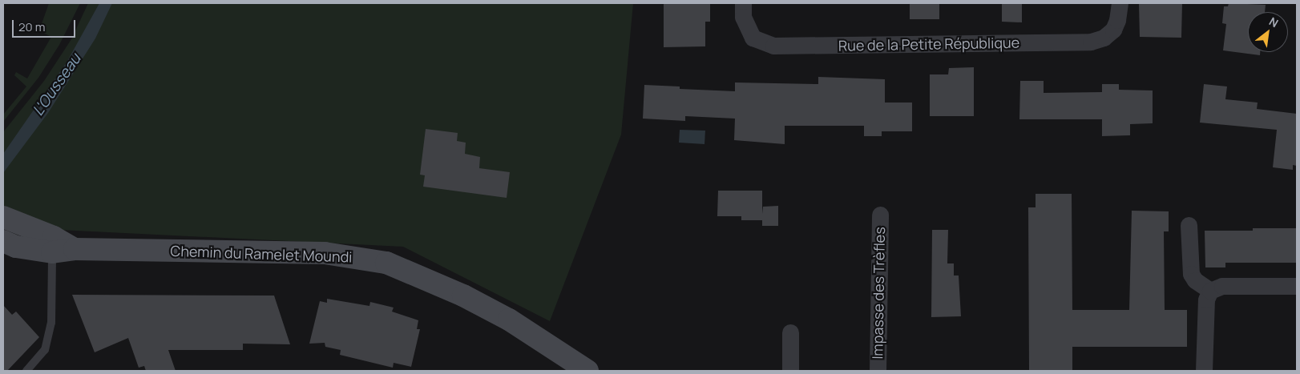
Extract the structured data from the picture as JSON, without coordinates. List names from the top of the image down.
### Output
{
  "streets": {
    "main road": ["Chemin du Ramelet Moundi"],
    "street": ["Rue de la Petite République", "Impasse des Trèfles"]
  },
  "water": ["L'Ousseau"],
  "scale_bar": "20 m",
  "north": "top right"
}
